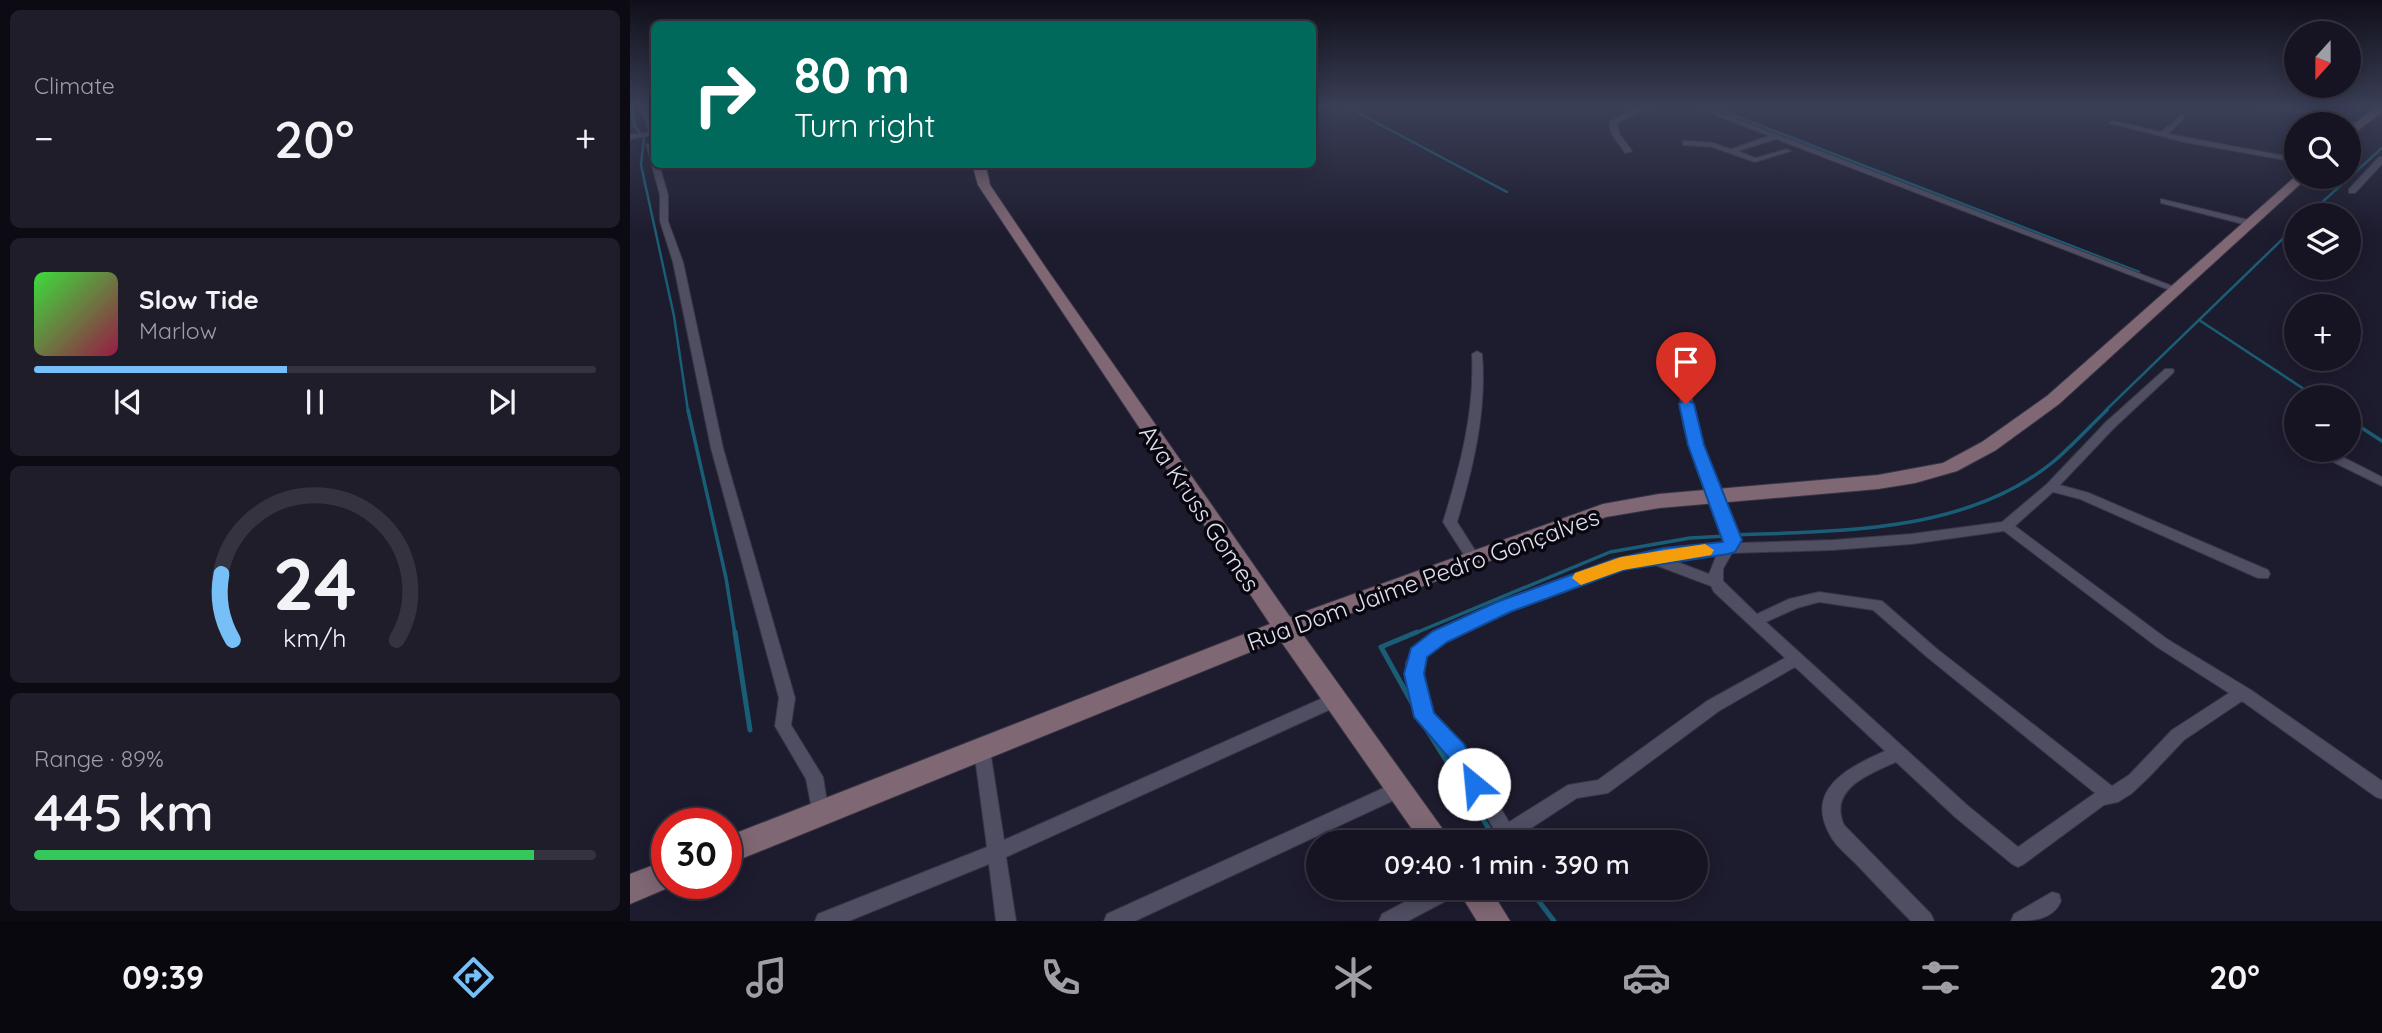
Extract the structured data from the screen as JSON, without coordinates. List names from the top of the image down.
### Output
{
  "streets": {
    "main road": ["Ava Kruss Gomes", "Rua Dom Jaime Pedro Gonçalves"]
  },
  "crossings": [
    ["Ava Kruss Gomes", "Rua Dom Jaime Pedro Gonçalves"]
  ],
  "north": "bottom",
  "page": {
    "tile": [
      "Climate",
      ["Range · 89%", "445 km"]
    ],
    "map_buttons": ["+", "−"],
    "turn": ["80 m", "Turn right"],
    "heat": ["−", "20°", "+"],
    "song": ["Slow Tide", "Marlow"],
    "limit": "30",
    "trip": "09:40 · 1 min · 390 m",
    "tabs": ["09:39", "20°"],
    "gauge": ["24", "km/h"]
  }
}
